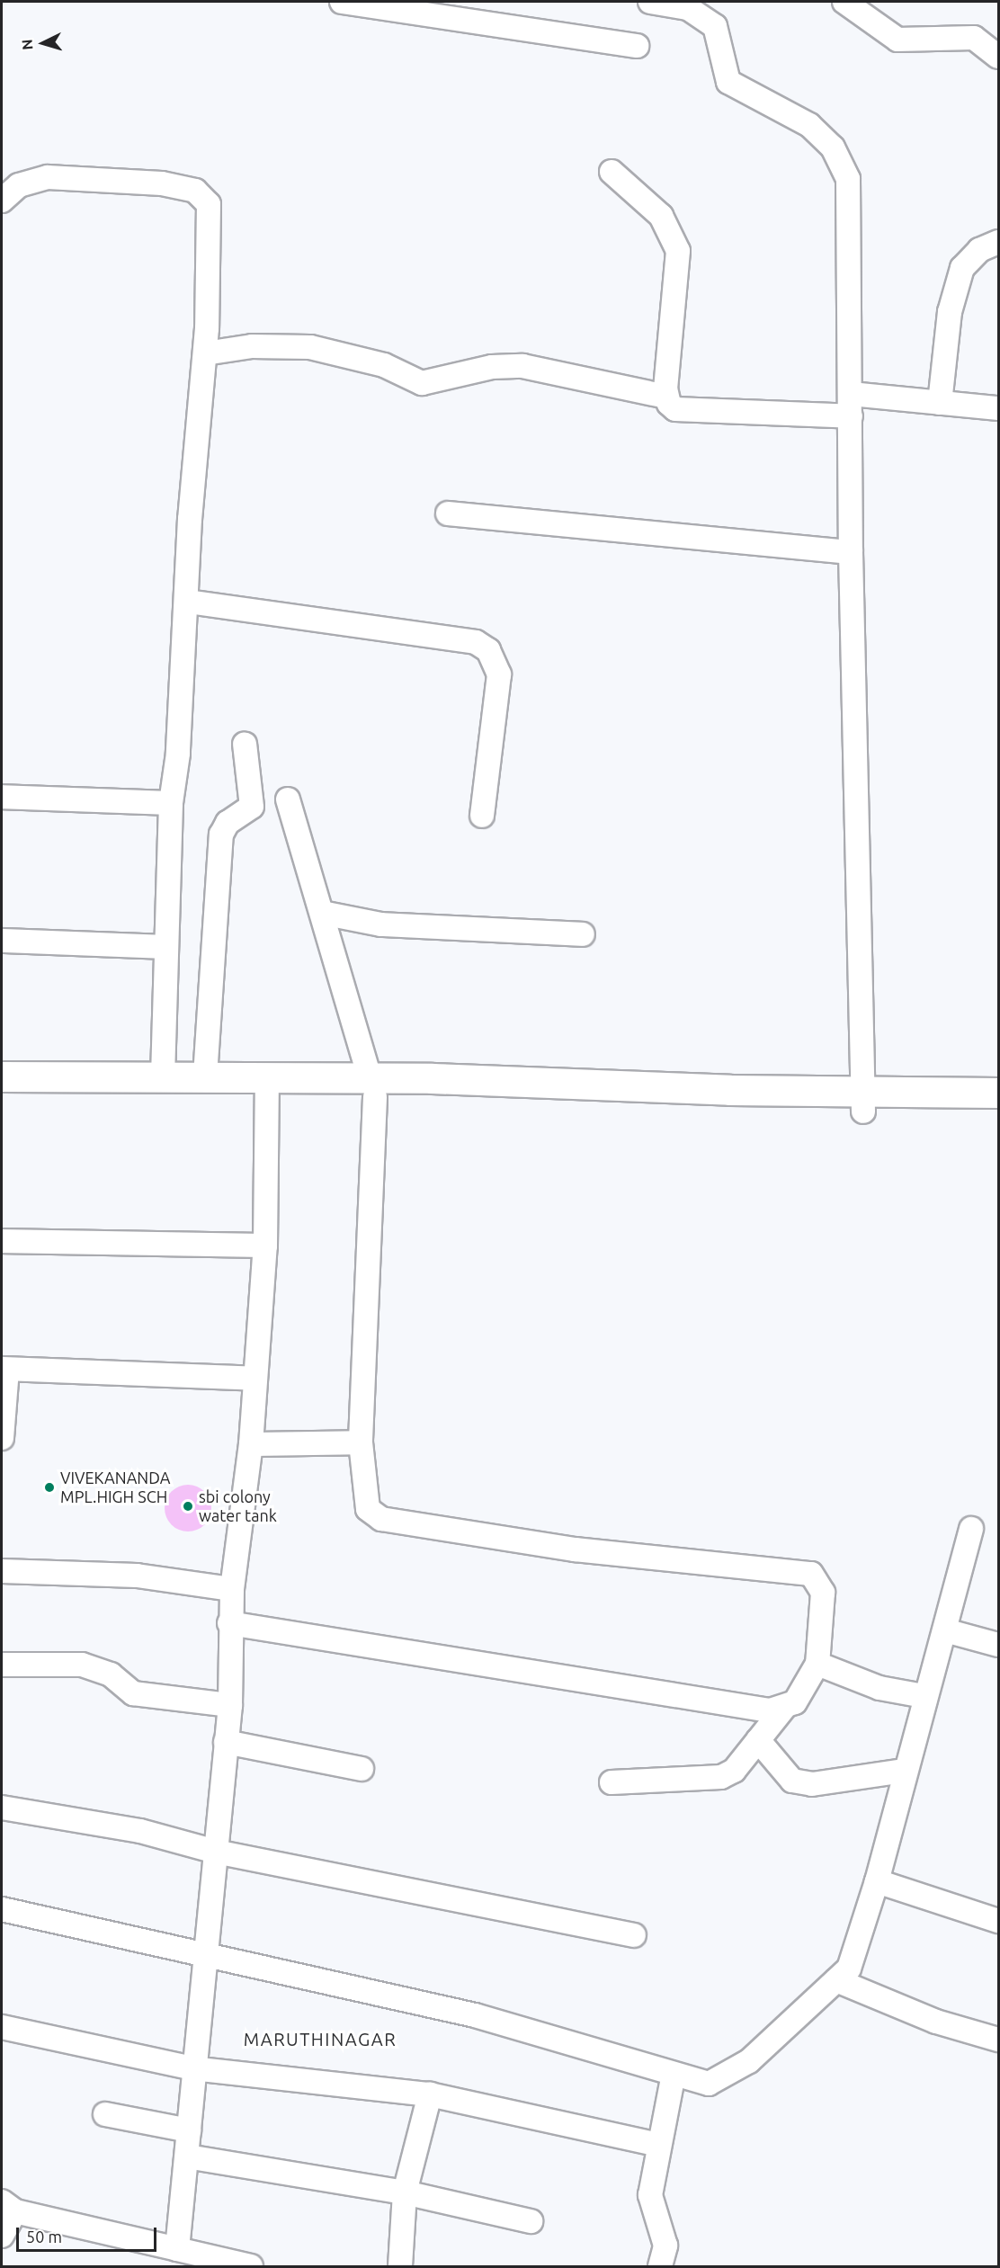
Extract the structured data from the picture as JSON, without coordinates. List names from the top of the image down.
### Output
{
  "districts": ["MARUTHINAGAR"],
  "places": ["VIVEKANANDA MPL.HIGH SCH", "sbi colony water tank"],
  "scale_bar": "50 m",
  "north": "left"
}
